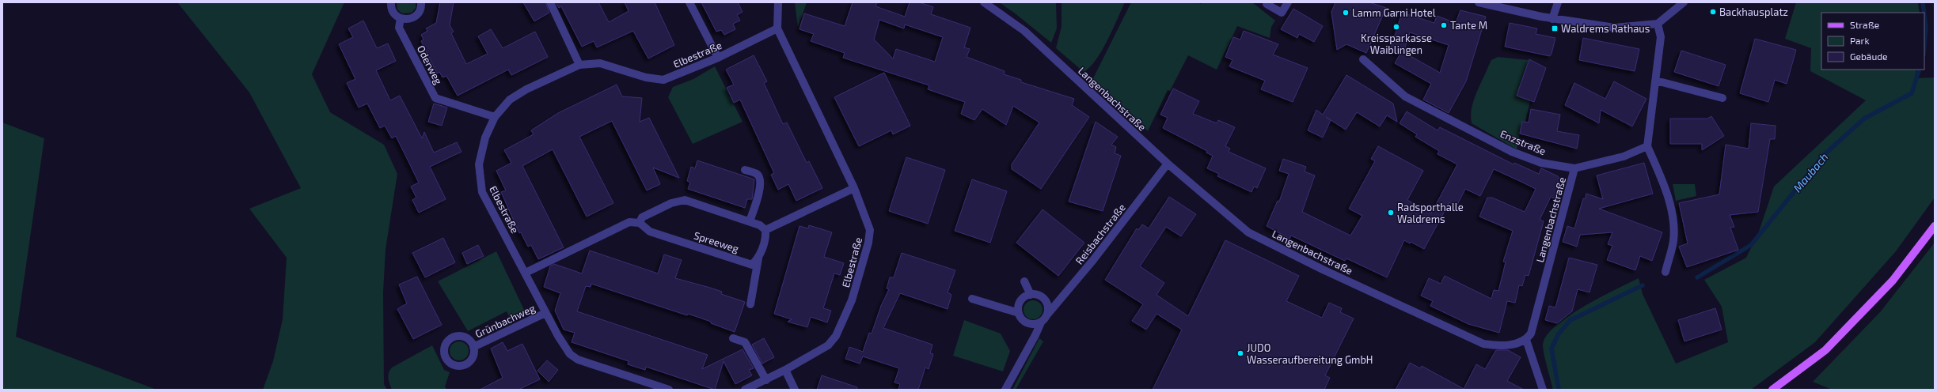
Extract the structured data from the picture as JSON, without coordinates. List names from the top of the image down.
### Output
{
  "streets": {
    "street": [
      "Elbestraße",
      "Oderweg",
      "Langenbachstraße",
      "Enzstraße",
      "Reisbachstraße",
      "Spreeweg",
      "Grünbachweg"
    ]
  },
  "crossings": [
    ["Elbestraße", "Oderweg"],
    ["Elbestraße", "Grünbachweg"],
    ["Langenbachstraße", "Enzstraße"],
    ["Langenbachstraße", "Reisbachstraße"]
  ],
  "water": ["Maubach"],
  "places": {
    "other": [
      "Backhausplatz",
      "Lamm Garni Hotel",
      "Tante M",
      "Kreissparkasse Waiblingen",
      "Radsporthalle Waldrems",
      "JUDO Wasseraufbereitung GmbH"
    ],
    "transit": ["Waldrems Rathaus"]
  },
  "legend": ["Straße", "Park", "Gebäude"]
}
